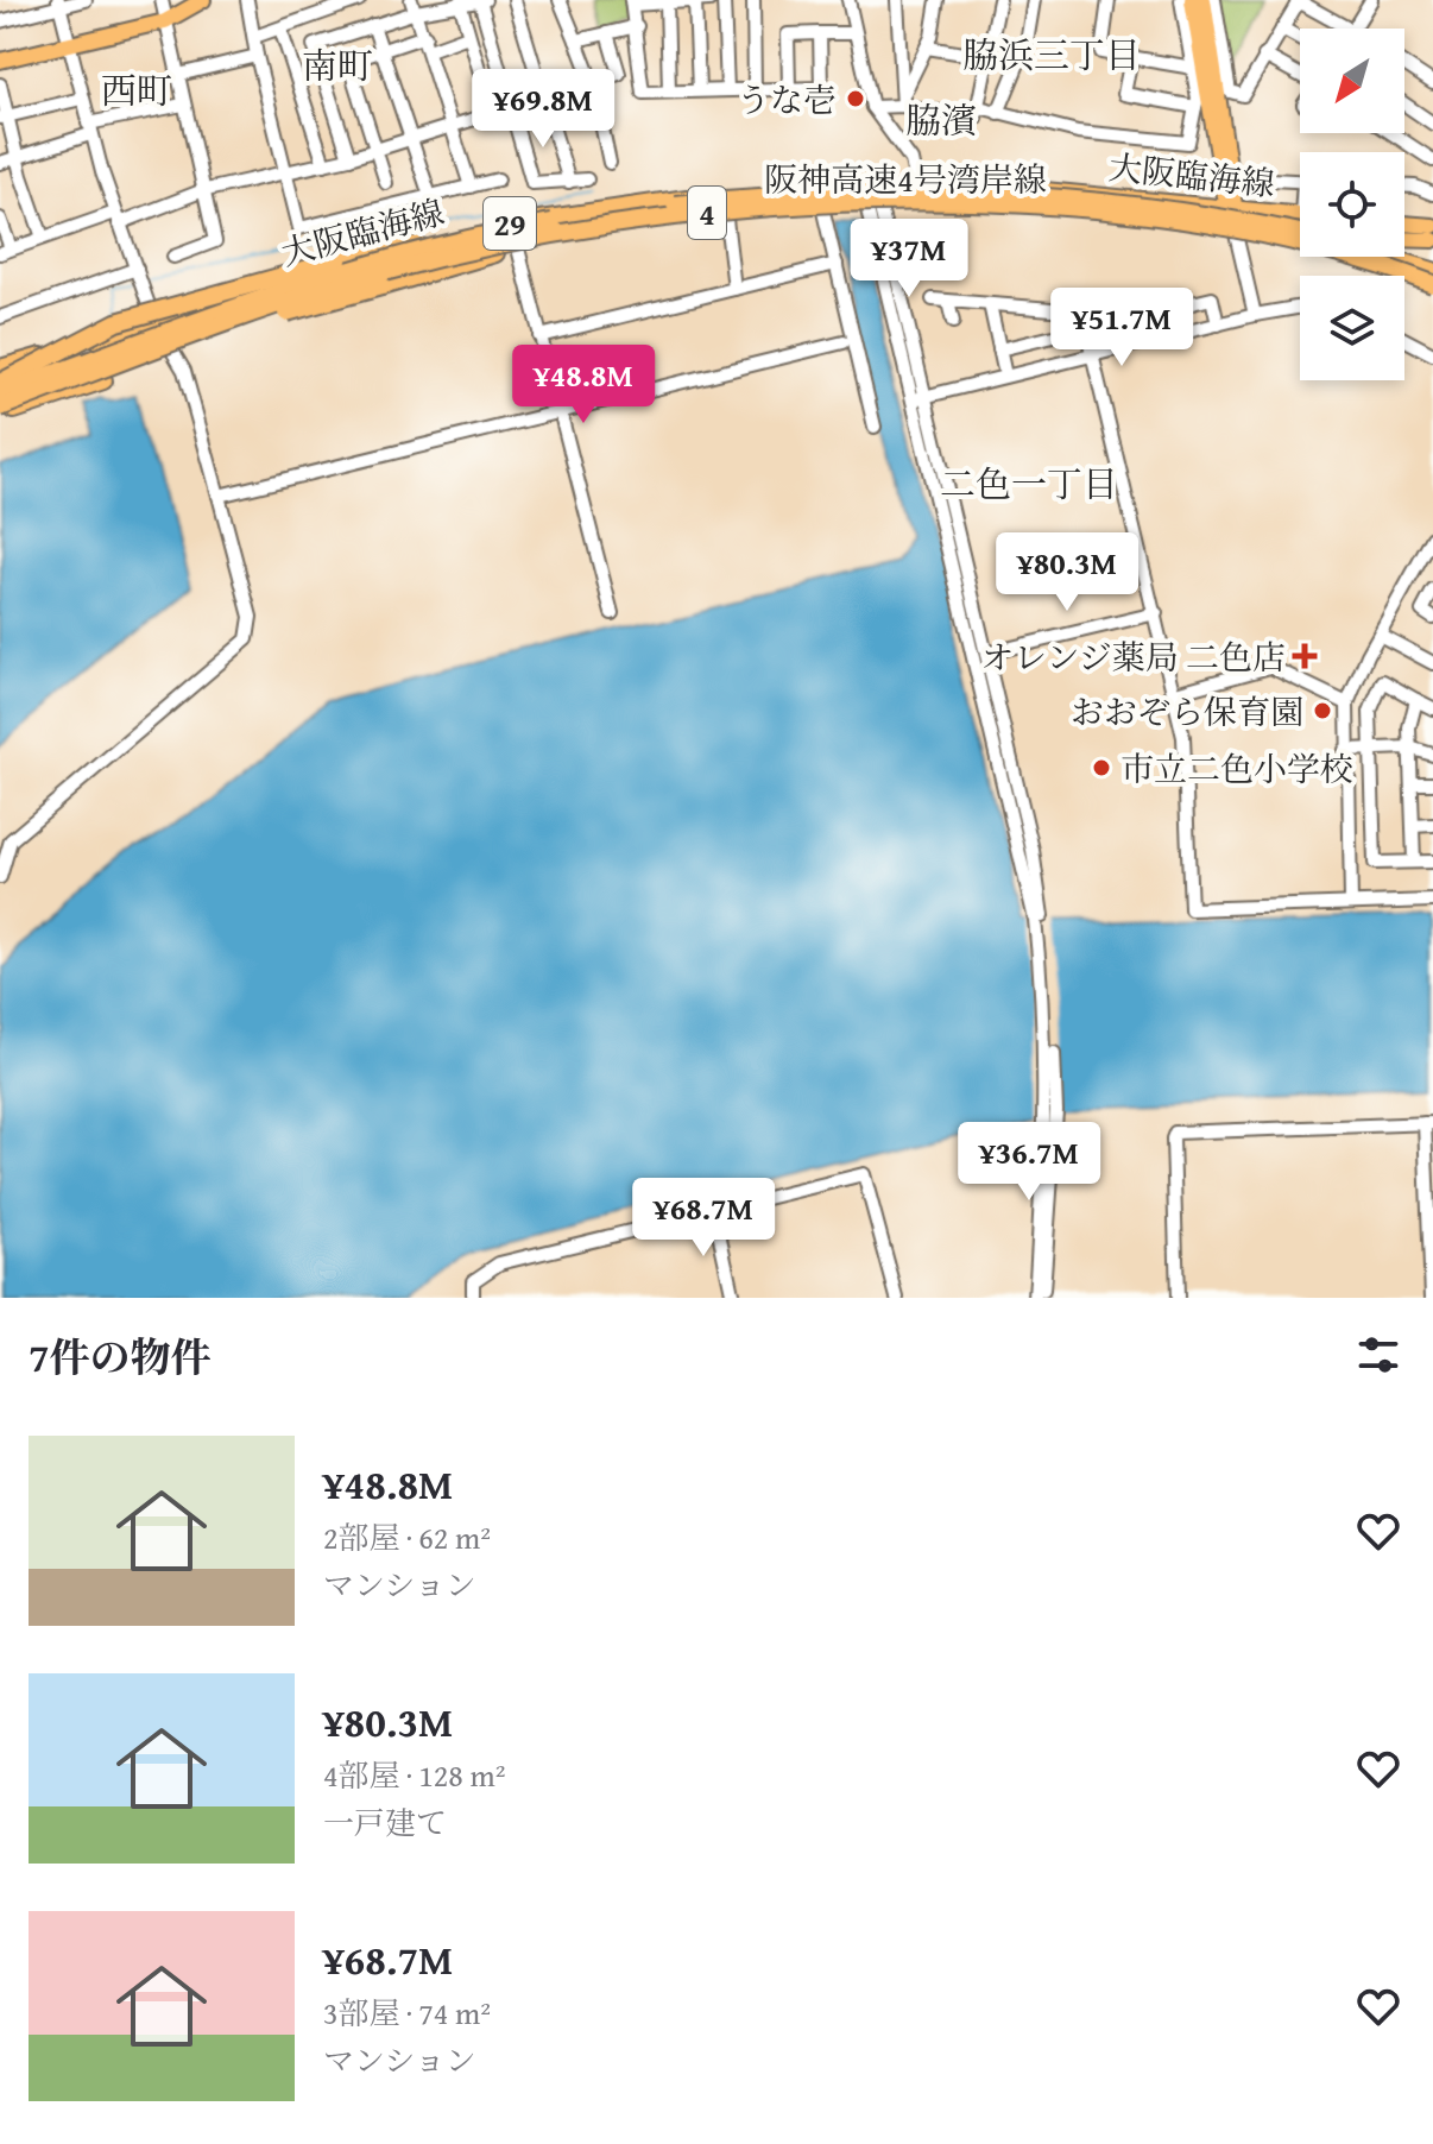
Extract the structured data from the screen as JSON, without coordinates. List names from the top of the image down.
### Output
{
  "streets": {
    "highway": ["阪神高速4号湾岸線", "4"],
    "main road": ["大阪臨海線", "29"]
  },
  "districts": [
    "脇浜三丁目",
    "南町",
    "西町",
    "脇濱",
    "二色一丁目"
  ],
  "places": {
    "other": ["うな壱", "おおぞら保育園", "市立二色小学校"],
    "health": ["オレンジ薬局 二色店"]
  },
  "north": "bottom left",
  "page": {
    "price": [
      "¥69.8M",
      "¥37M",
      "¥51.7M",
      "¥48.8M",
      "¥80.3M",
      "¥36.7M",
      "¥68.7M"
    ],
    "heading": "7件の物件",
    "list": [
      {
        "name": "¥48.8M",
        "note": "2部屋 · 62 m² · マンション"
      },
      {
        "name": "¥80.3M",
        "note": "4部屋 · 128 m² · 一戸建て"
      },
      {
        "name": "¥68.7M",
        "note": "3部屋 · 74 m² · マンション"
      }
    ]
  }
}
